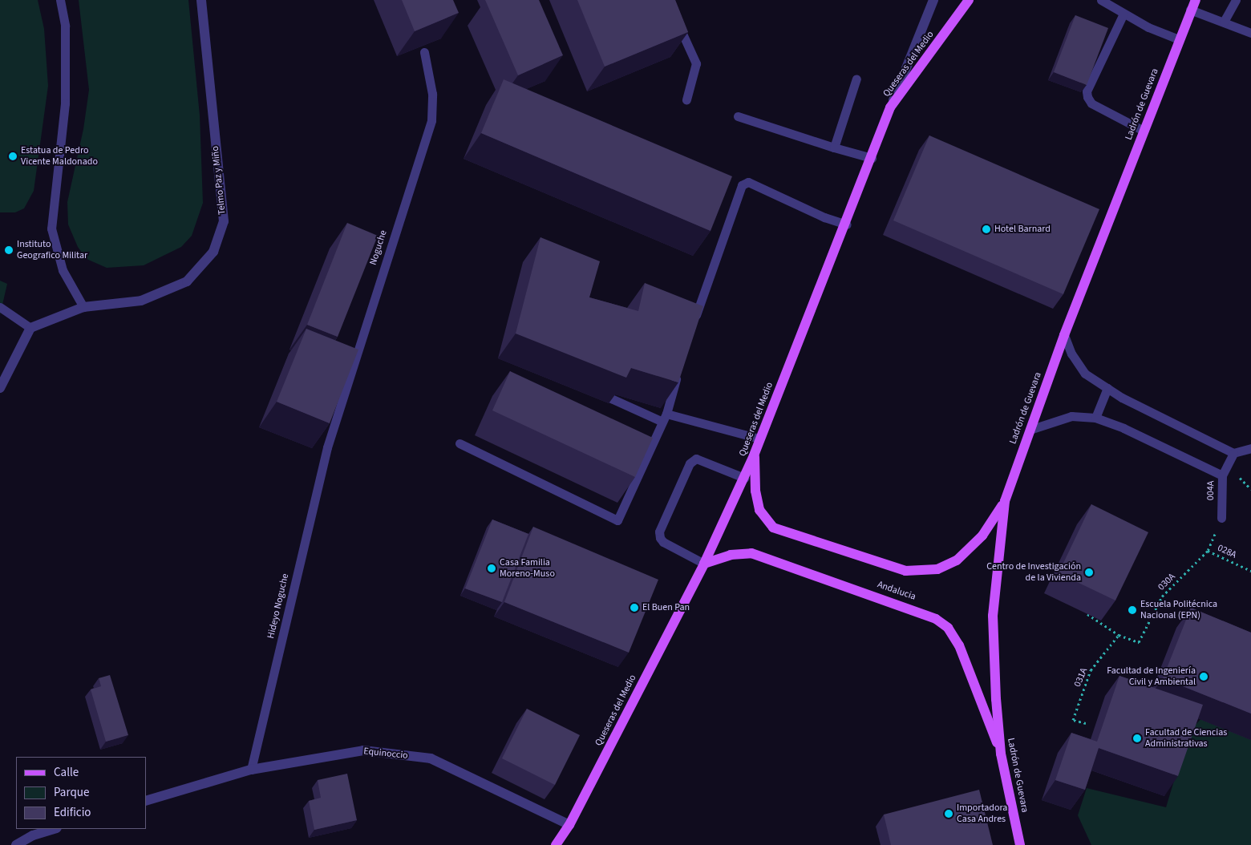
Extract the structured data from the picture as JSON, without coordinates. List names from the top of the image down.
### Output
{
  "streets": {
    "main road": ["Queseras del Medio", "Ladrón de Guevara", "Andalucia"],
    "street": ["Telmo Paz y Miño", "Equinoccio"],
    "lane": ["Noguche", "004A", "Hideyo Noguche"],
    "path": ["028A", "030A", "031A"]
  },
  "crossings": [
    ["Queseras del Medio", "Andalucia"],
    ["Queseras del Medio", "Equinoccio"],
    ["Ladrón de Guevara", "Andalucia"],
    ["Noguche", "Hideyo Noguche"],
    ["004A", "028A"],
    ["028A", "030A"],
    ["030A", "031A"],
    ["Hideyo Noguche", "Equinoccio"]
  ],
  "places": [
    "Estatua de Pedro Vicente Maldonado",
    "Hotel Barnard",
    "Instituto Geografico Militar",
    "Casa Familia Moreno-Muso",
    "Centro de Investigación de la Vivienda",
    "El Buen Pan",
    "Escuela Politécnica Nacional (EPN)",
    "Facultad de Ingeniería Civil y Ambiental",
    "Facultad de Ciencias Administrativas",
    "Importadora Casa Andres"
  ],
  "legend": ["Calle", "Parque", "Edificio"]
}
